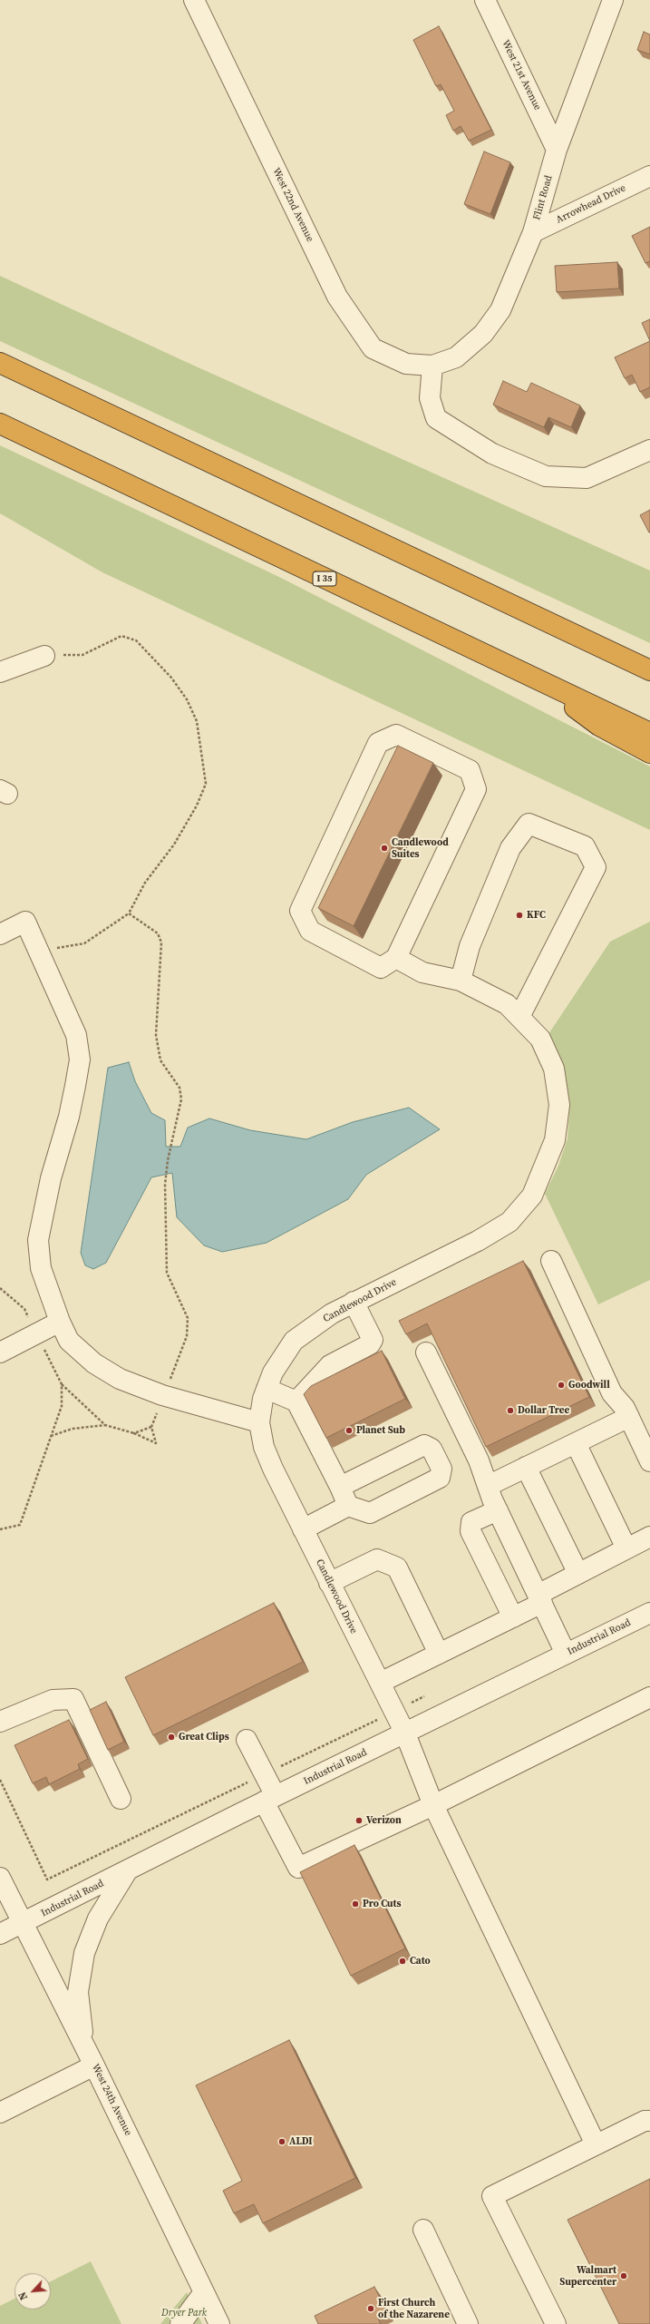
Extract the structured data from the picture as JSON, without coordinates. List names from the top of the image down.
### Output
{
  "streets": {
    "highway": ["I 35"],
    "street": [
      "West 21st Avenue",
      "Flint Road",
      "Arrowhead Drive",
      "West 22nd Avenue",
      "Candlewood Drive",
      "Industrial Road",
      "West 24th Avenue"
    ]
  },
  "crossings": [
    ["West 21st Avenue", "Flint Road"],
    ["Flint Road", "Arrowhead Drive"],
    ["Flint Road", "West 22nd Avenue"],
    ["Candlewood Drive", "Industrial Road"],
    ["Industrial Road", "West 24th Avenue"]
  ],
  "parks": ["Dryer Park"],
  "places": [
    "Candlewood Suites",
    "KFC",
    "Goodwill",
    "Dollar Tree",
    "Planet Sub",
    "Great Clips",
    "Verizon",
    "Pro Cuts",
    "Cato",
    "ALDI",
    "Walmart Supercenter",
    "First Church of the Nazarene"
  ],
  "north": "bottom left"
}
